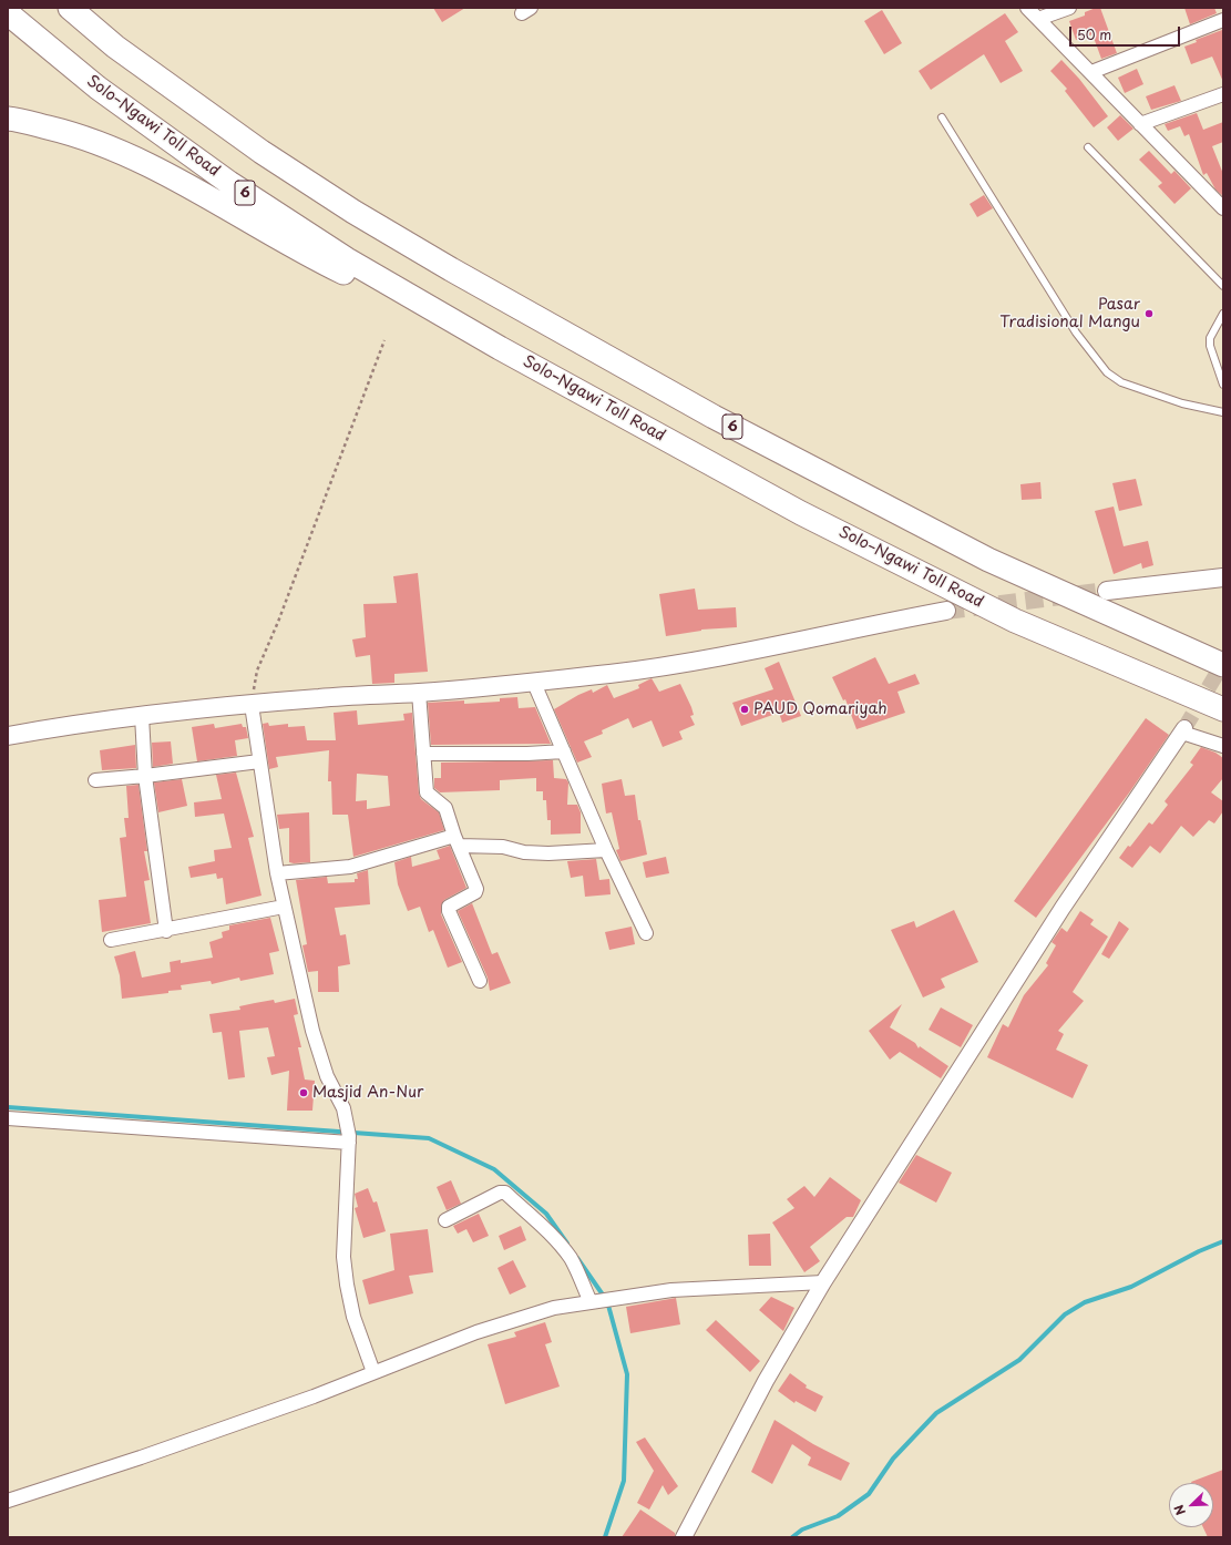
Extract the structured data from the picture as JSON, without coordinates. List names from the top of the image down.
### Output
{
  "streets": {
    "highway": ["Solo–Ngawi Toll Road", "6"]
  },
  "places": ["Pasar Tradisional Mangu", "PAUD Qomariyah", "Masjid An-Nur"],
  "scale_bar": "50 m",
  "north": "bottom left"
}
